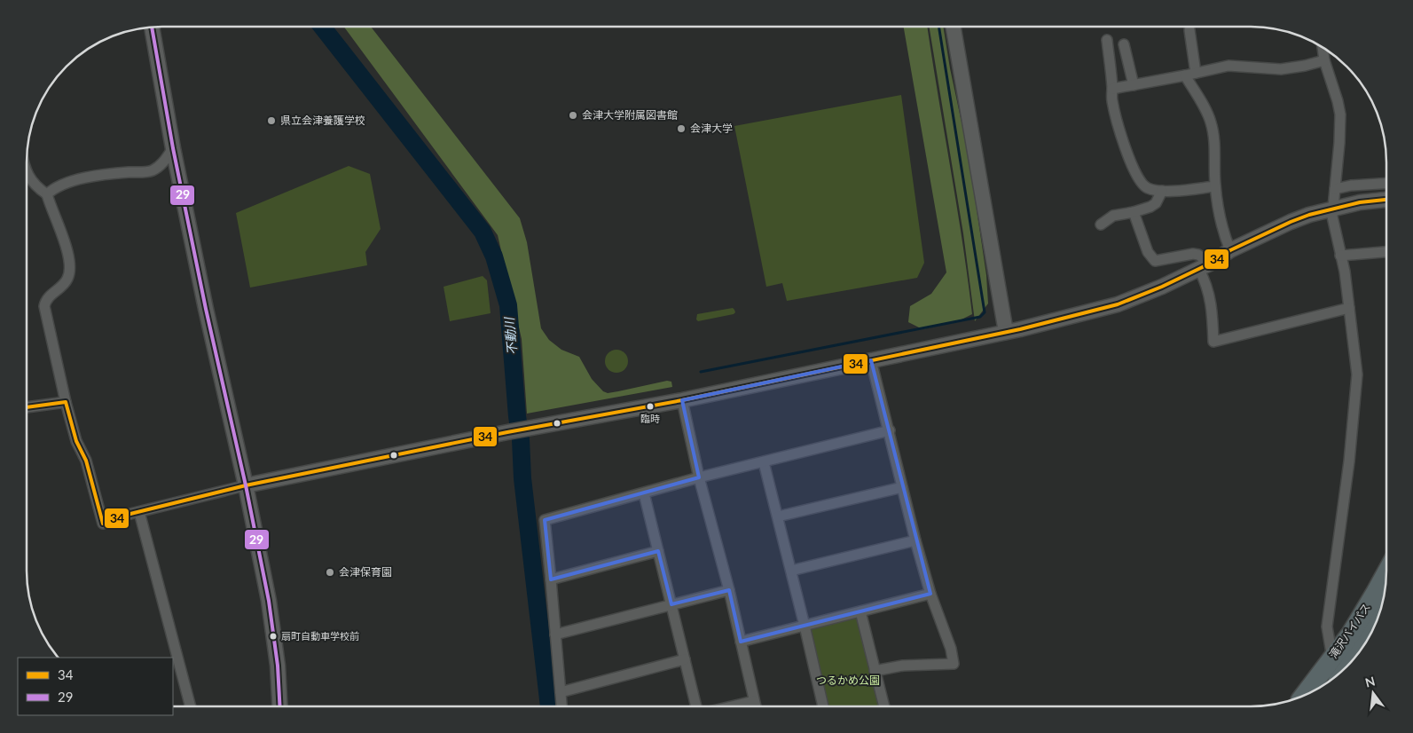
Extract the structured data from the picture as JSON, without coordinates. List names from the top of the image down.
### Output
{
  "streets": {
    "highway": ["滝沢バイパス"]
  },
  "water": ["不動川"],
  "parks": ["つるかめ公園"],
  "places": [
    "会津大学附属図書館",
    "県立会津養護学校",
    "会津大学",
    "臨時",
    "会津保育園",
    "扇町自動車学校前"
  ],
  "lines": ["transit line 29", "transit line 34"],
  "legend": ["34", "29"],
  "north": "top"
}
